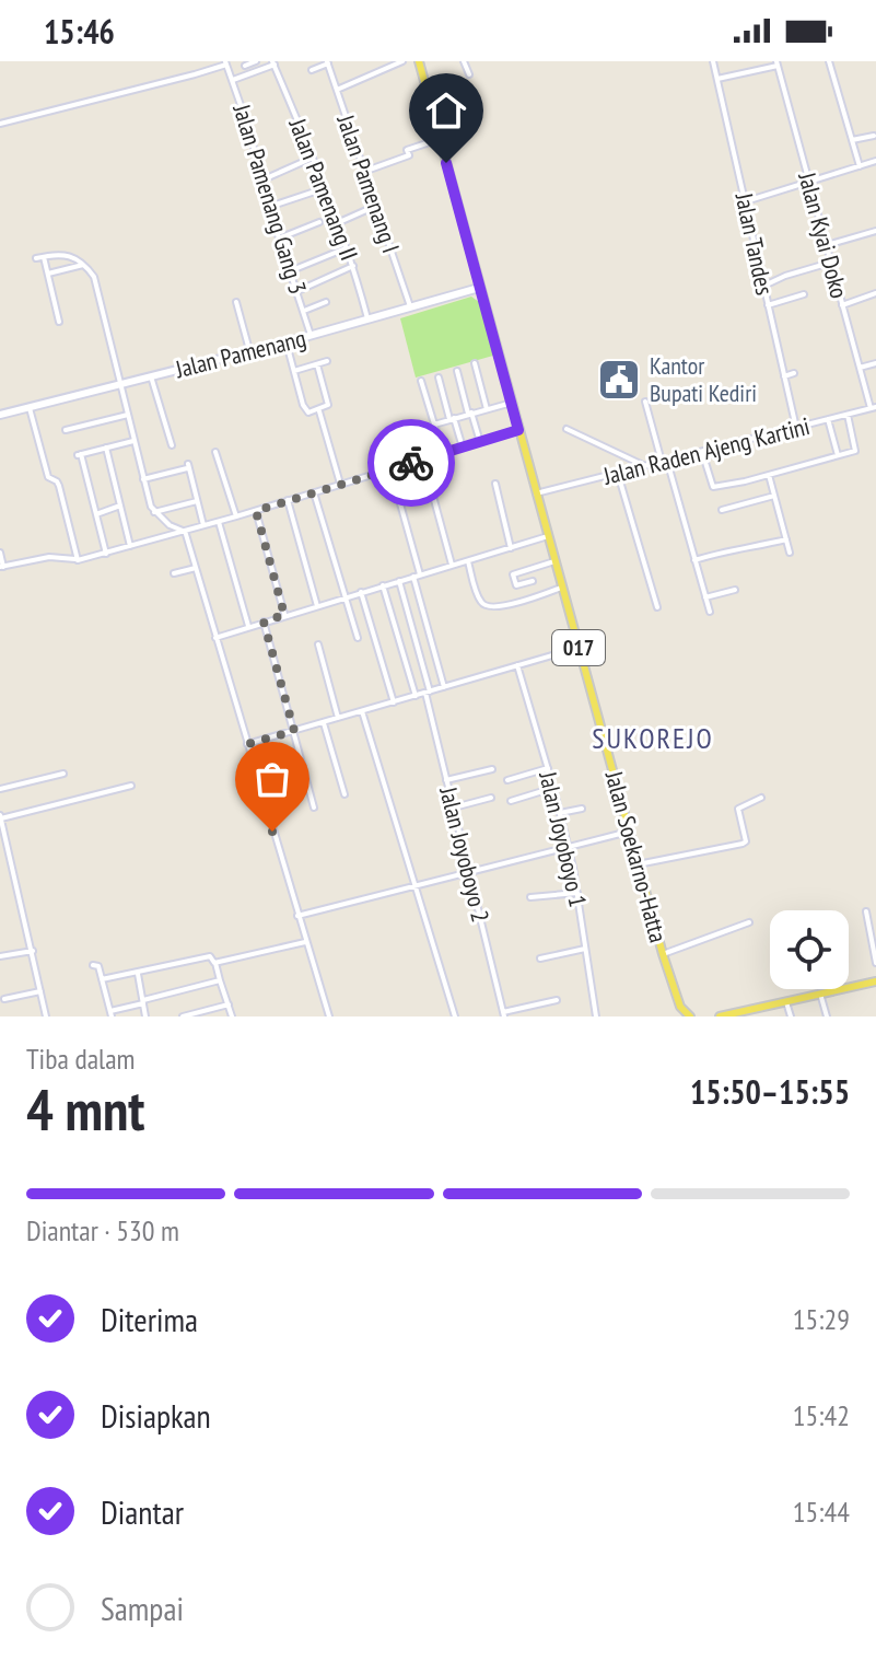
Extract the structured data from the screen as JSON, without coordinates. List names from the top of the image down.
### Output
{
  "streets": {
    "main road": ["Jalan Pamenang", "017", "Jalan Soekarno-Hatta"],
    "street": [
      "Jalan Pamenang I",
      "Jalan Pamenang II",
      "Jalan Pamenang Gang 3",
      "Jalan Kyai Doko",
      "Jalan Tandes",
      "Jalan Raden Ajeng Kartini",
      "Jalan Joyoboyo 1",
      "Jalan Joyoboyo 2"
    ]
  },
  "crossings": [
    ["Jalan Pamenang I", "Jalan Pamenang"],
    ["Jalan Pamenang II", "Jalan Pamenang"],
    ["Jalan Pamenang Gang 3", "Jalan Pamenang"],
    ["Jalan Kyai Doko", "Jalan Raden Ajeng Kartini"],
    ["Jalan Tandes", "Jalan Raden Ajeng Kartini"],
    ["Jalan Pamenang", "017"],
    ["Jalan Pamenang", "Jalan Soekarno-Hatta"],
    ["Jalan Raden Ajeng Kartini", "Jalan Soekarno-Hatta"],
    ["017", "Jalan Soekarno-Hatta"]
  ],
  "districts": ["SUKOREJO"],
  "places": {
    "public building": ["Kantor Bupati Kediri"]
  },
  "page": {
    "status": "15:46",
    "heading": ["4 mnt", "Tiba dalam", "15:50–15:55"],
    "bar": "Diantar · 530 m",
    "list": [
      ["Diterima", "15:29"],
      ["Disiapkan", "15:42"],
      ["Diantar", "15:44"],
      "Sampai"
    ]
  }
}
